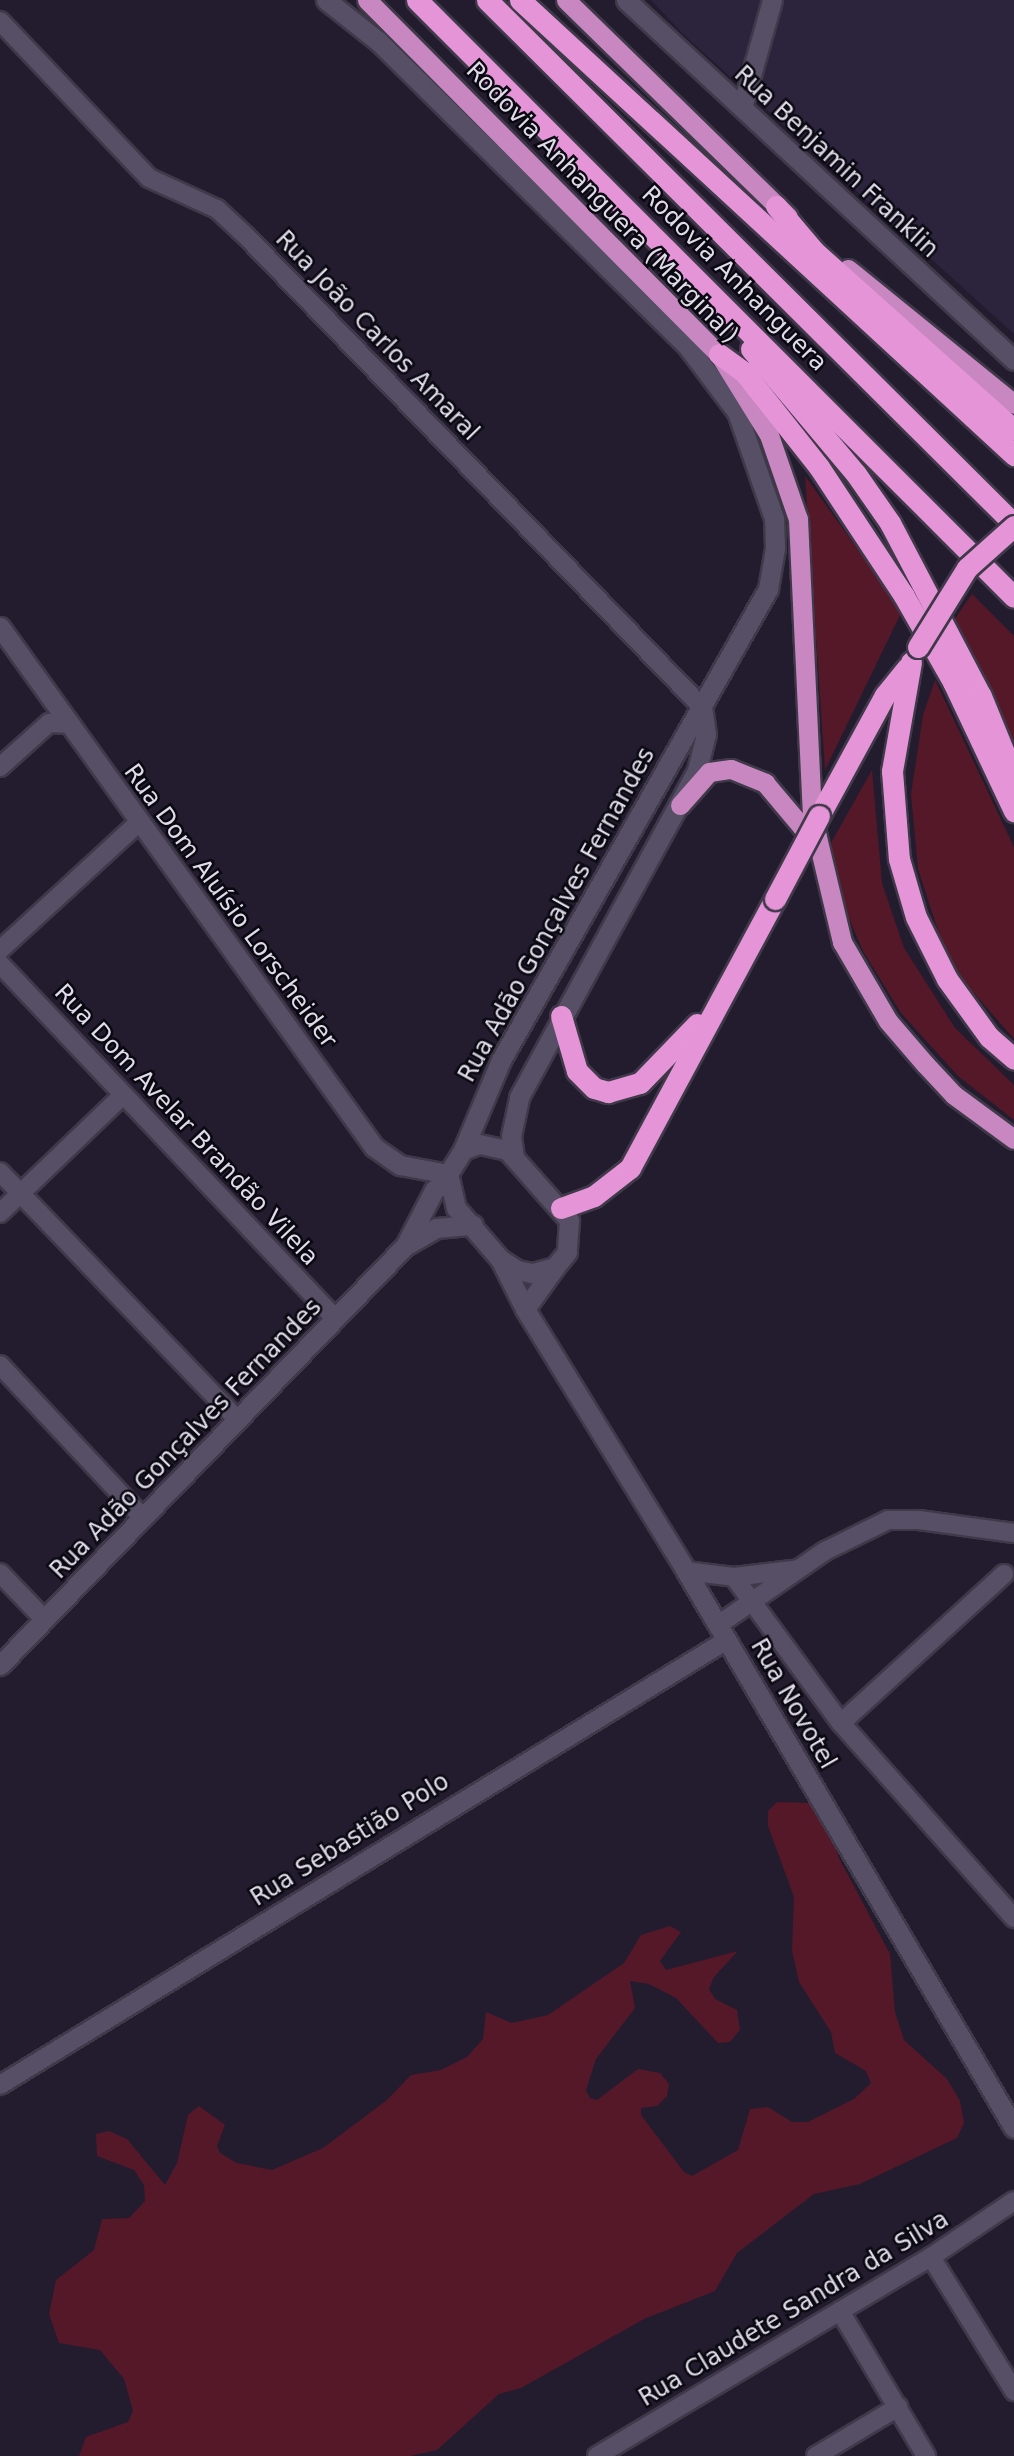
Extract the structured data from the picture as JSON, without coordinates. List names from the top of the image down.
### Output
{
  "streets": {
    "highway": ["Rodovia Anhanguera (Marginal)", "Rodovia Anhanguera"],
    "street": [
      "Rua Benjamin Franklin",
      "Rua João Carlos Amaral",
      "Rua Dom Aluísio Lorscheider",
      "Rua Adão Gonçalves Fernandes",
      "Rua Dom Avelar Brandão Vilela",
      "Rua Novotel",
      "Rua Sebastião Polo",
      "Rua Claudete Sandra da Silva"
    ]
  },
  "crossings": [
    ["Rua João Carlos Amaral", "Rua Adão Gonçalves Fernandes"],
    ["Rua Dom Aluísio Lorscheider", "Rua Adão Gonçalves Fernandes"],
    ["Rua Dom Aluísio Lorscheider", "Rua Novotel"],
    ["Rua Adão Gonçalves Fernandes", "Rua Dom Avelar Brandão Vilela"],
    ["Rua Adão Gonçalves Fernandes", "Rua Novotel"],
    ["Rua Novotel", "Rua Sebastião Polo"]
  ]
}
